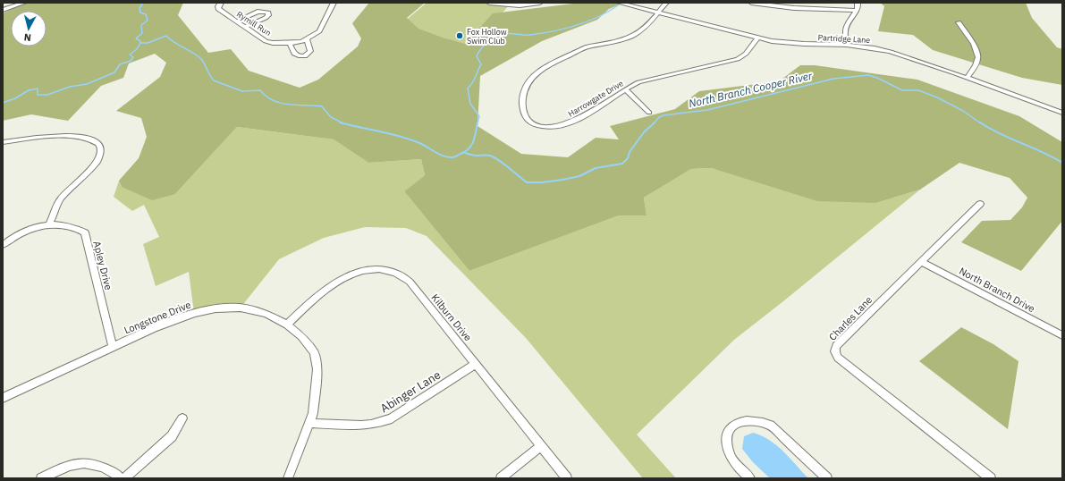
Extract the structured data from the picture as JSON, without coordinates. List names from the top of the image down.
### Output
{
  "streets": {
    "street": [
      "Rymill Run",
      "Partridge Lane",
      "Harrowgate Drive",
      "Apley Drive",
      "North Branch Drive",
      "Longstone Drive",
      "Kilburn Drive",
      "Charles Lane",
      "Abinger Lane"
    ]
  },
  "crossings": [
    ["Partridge Lane", "Harrowgate Drive"],
    ["Apley Drive", "Longstone Drive"],
    ["North Branch Drive", "Charles Lane"],
    ["Longstone Drive", "Kilburn Drive"],
    ["Longstone Drive", "Abinger Lane"],
    ["Kilburn Drive", "Abinger Lane"]
  ],
  "water": ["North Branch Cooper River"],
  "places": ["Fox Hollow Swim Club"],
  "north": "bottom"
}
